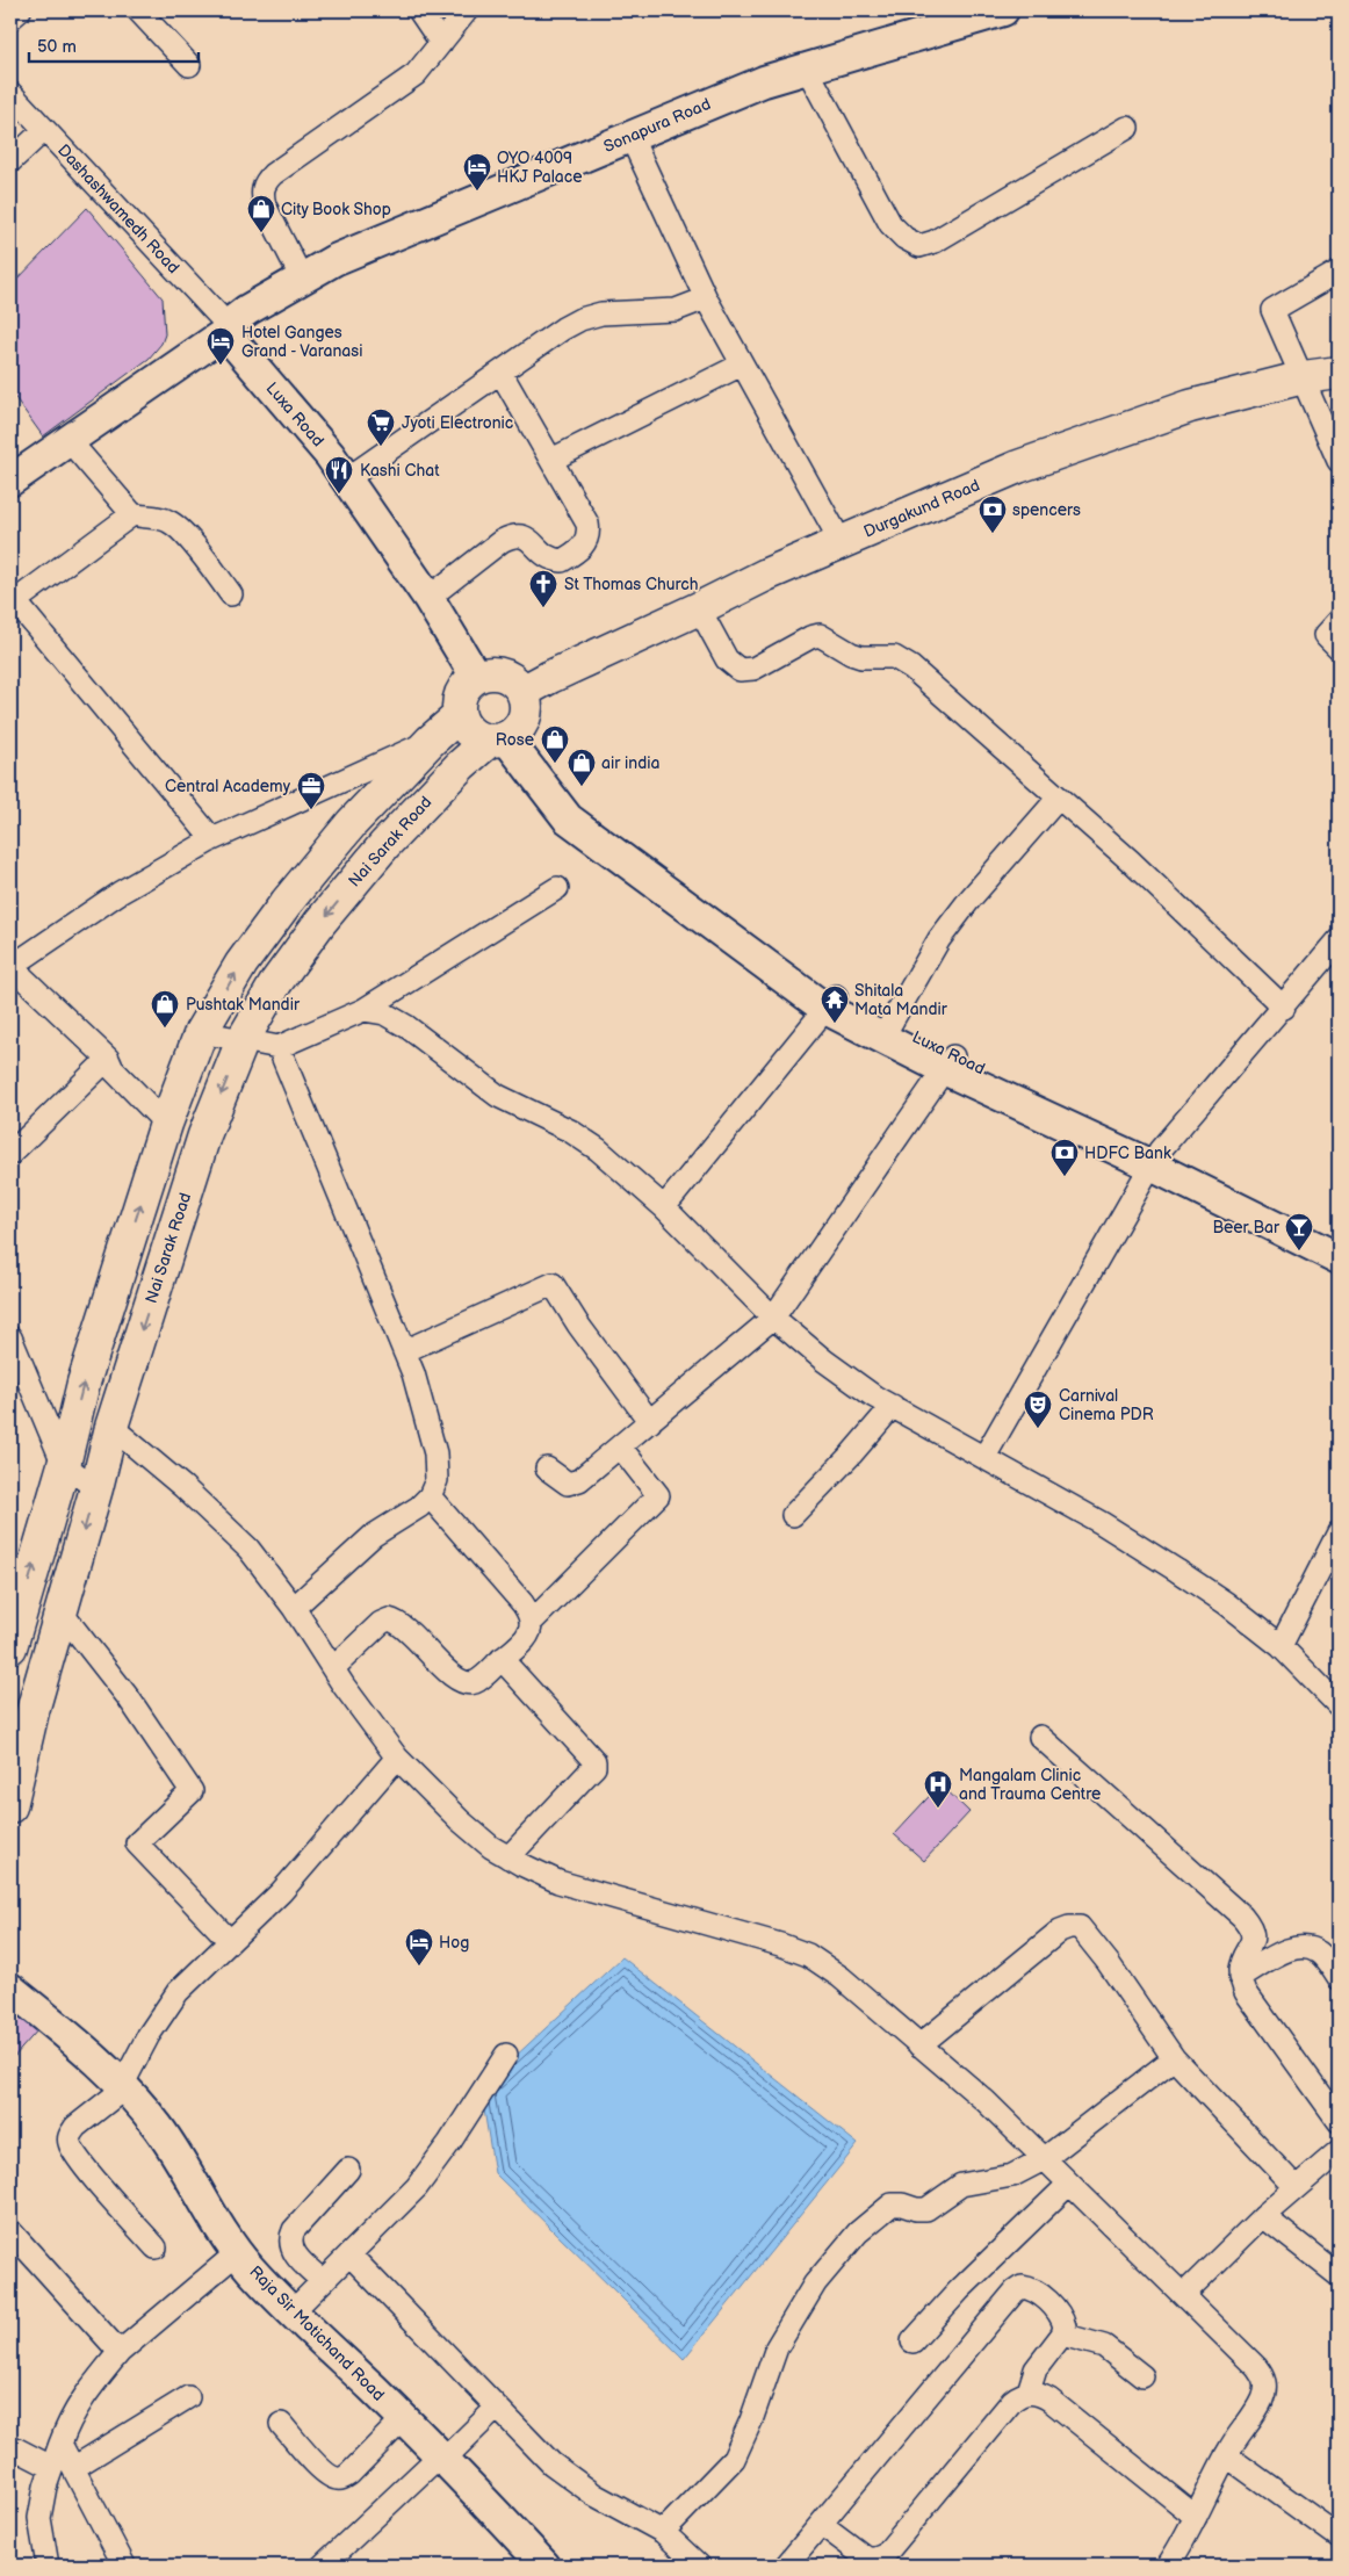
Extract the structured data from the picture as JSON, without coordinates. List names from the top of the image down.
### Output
{
  "streets": {
    "main road": ["Durgakund Road", "Nai Sarak Road"],
    "street": [
      "Sonapura Road",
      "Dashashwamedh Road",
      "Luxa Road",
      "Raja Sir Motichand Road"
    ]
  },
  "crossings": [
    ["Sonapura Road", "Dashashwamedh Road"],
    ["Sonapura Road", "Luxa Road"],
    ["Dashashwamedh Road", "Luxa Road"],
    ["Luxa Road", "Nai Sarak Road"]
  ],
  "places": {
    "hotel": ["OYO 4009 HKJ Palace", "Hotel Ganges Grand - Varanasi", "Hog"],
    "shop": [
      "City Book Shop",
      "Rose",
      "air india",
      "Pushtak Mandir"
    ],
    "supermarket": ["Jyoti Electronic"],
    "restaurant": ["Kashi Chat"],
    "bank": ["spencers", "HDFC Bank"],
    "church": ["St Thomas Church"],
    "office": ["Central Academy"],
    "temple": ["Shitala Mata Mandir"],
    "bar": ["Beer Bar"],
    "theatre": ["Carnival Cinema PDR"],
    "hospital": ["Mangalam Clinic and Trauma Centre"]
  },
  "scale_bar": "50 m"
}
